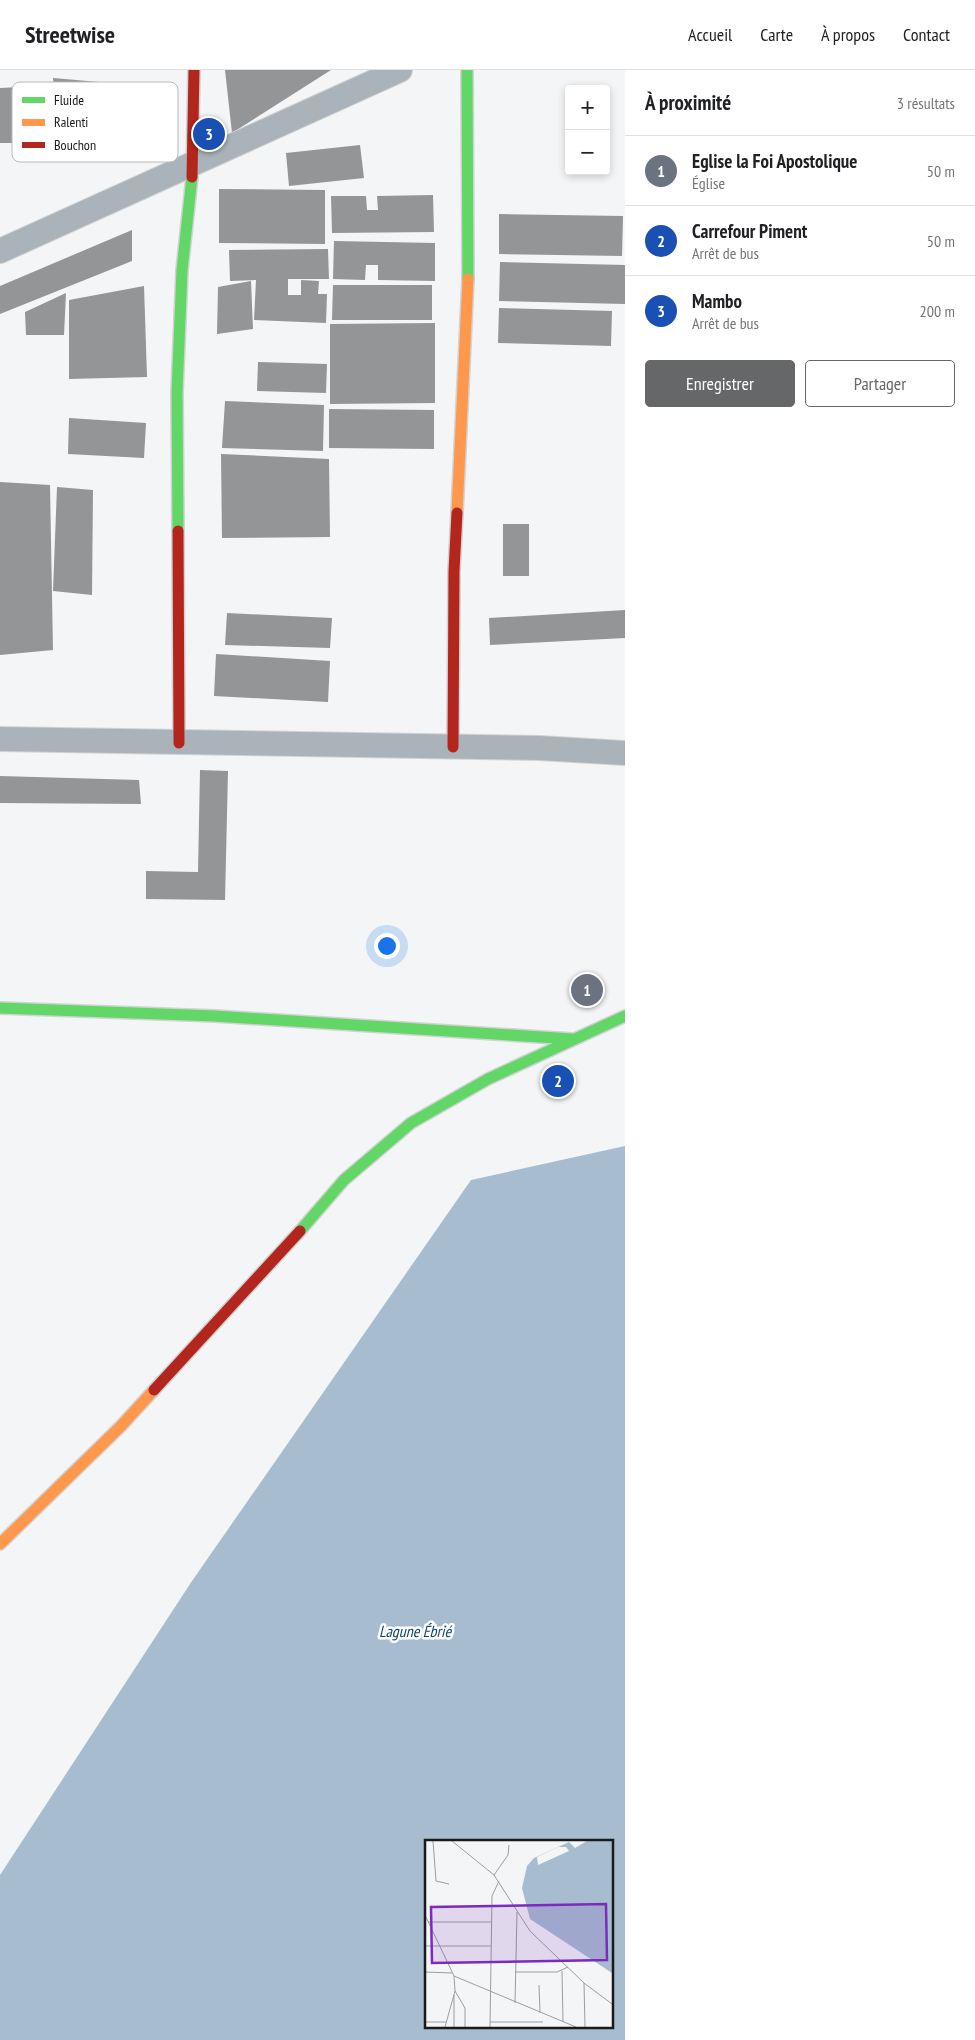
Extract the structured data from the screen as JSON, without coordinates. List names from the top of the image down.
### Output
{
  "water": ["Lagune Ébrié"],
  "legend": ["Fluide", "Ralenti", "Bouchon"],
  "page": {
    "header": "Streetwise",
    "nav": [
      "Accueil",
      "Carte",
      "À propos",
      "Contact"
    ],
    "heading": ["À proximité", "3 résultats"],
    "map_buttons": ["+", "−"],
    "pins": ["3", "1", "2"],
    "list": [
      {
        "mark": "1",
        "name": "Eglise la Foi Apostolique",
        "note": "Église",
        "value": "50 m"
      },
      {
        "mark": "2",
        "name": "Carrefour Piment",
        "note": "Arrêt de bus",
        "value": "50 m"
      },
      {
        "mark": "3",
        "name": "Mambo",
        "note": "Arrêt de bus",
        "value": "200 m"
      }
    ],
    "buttons": ["Enregistrer", "Partager"]
  }
}
